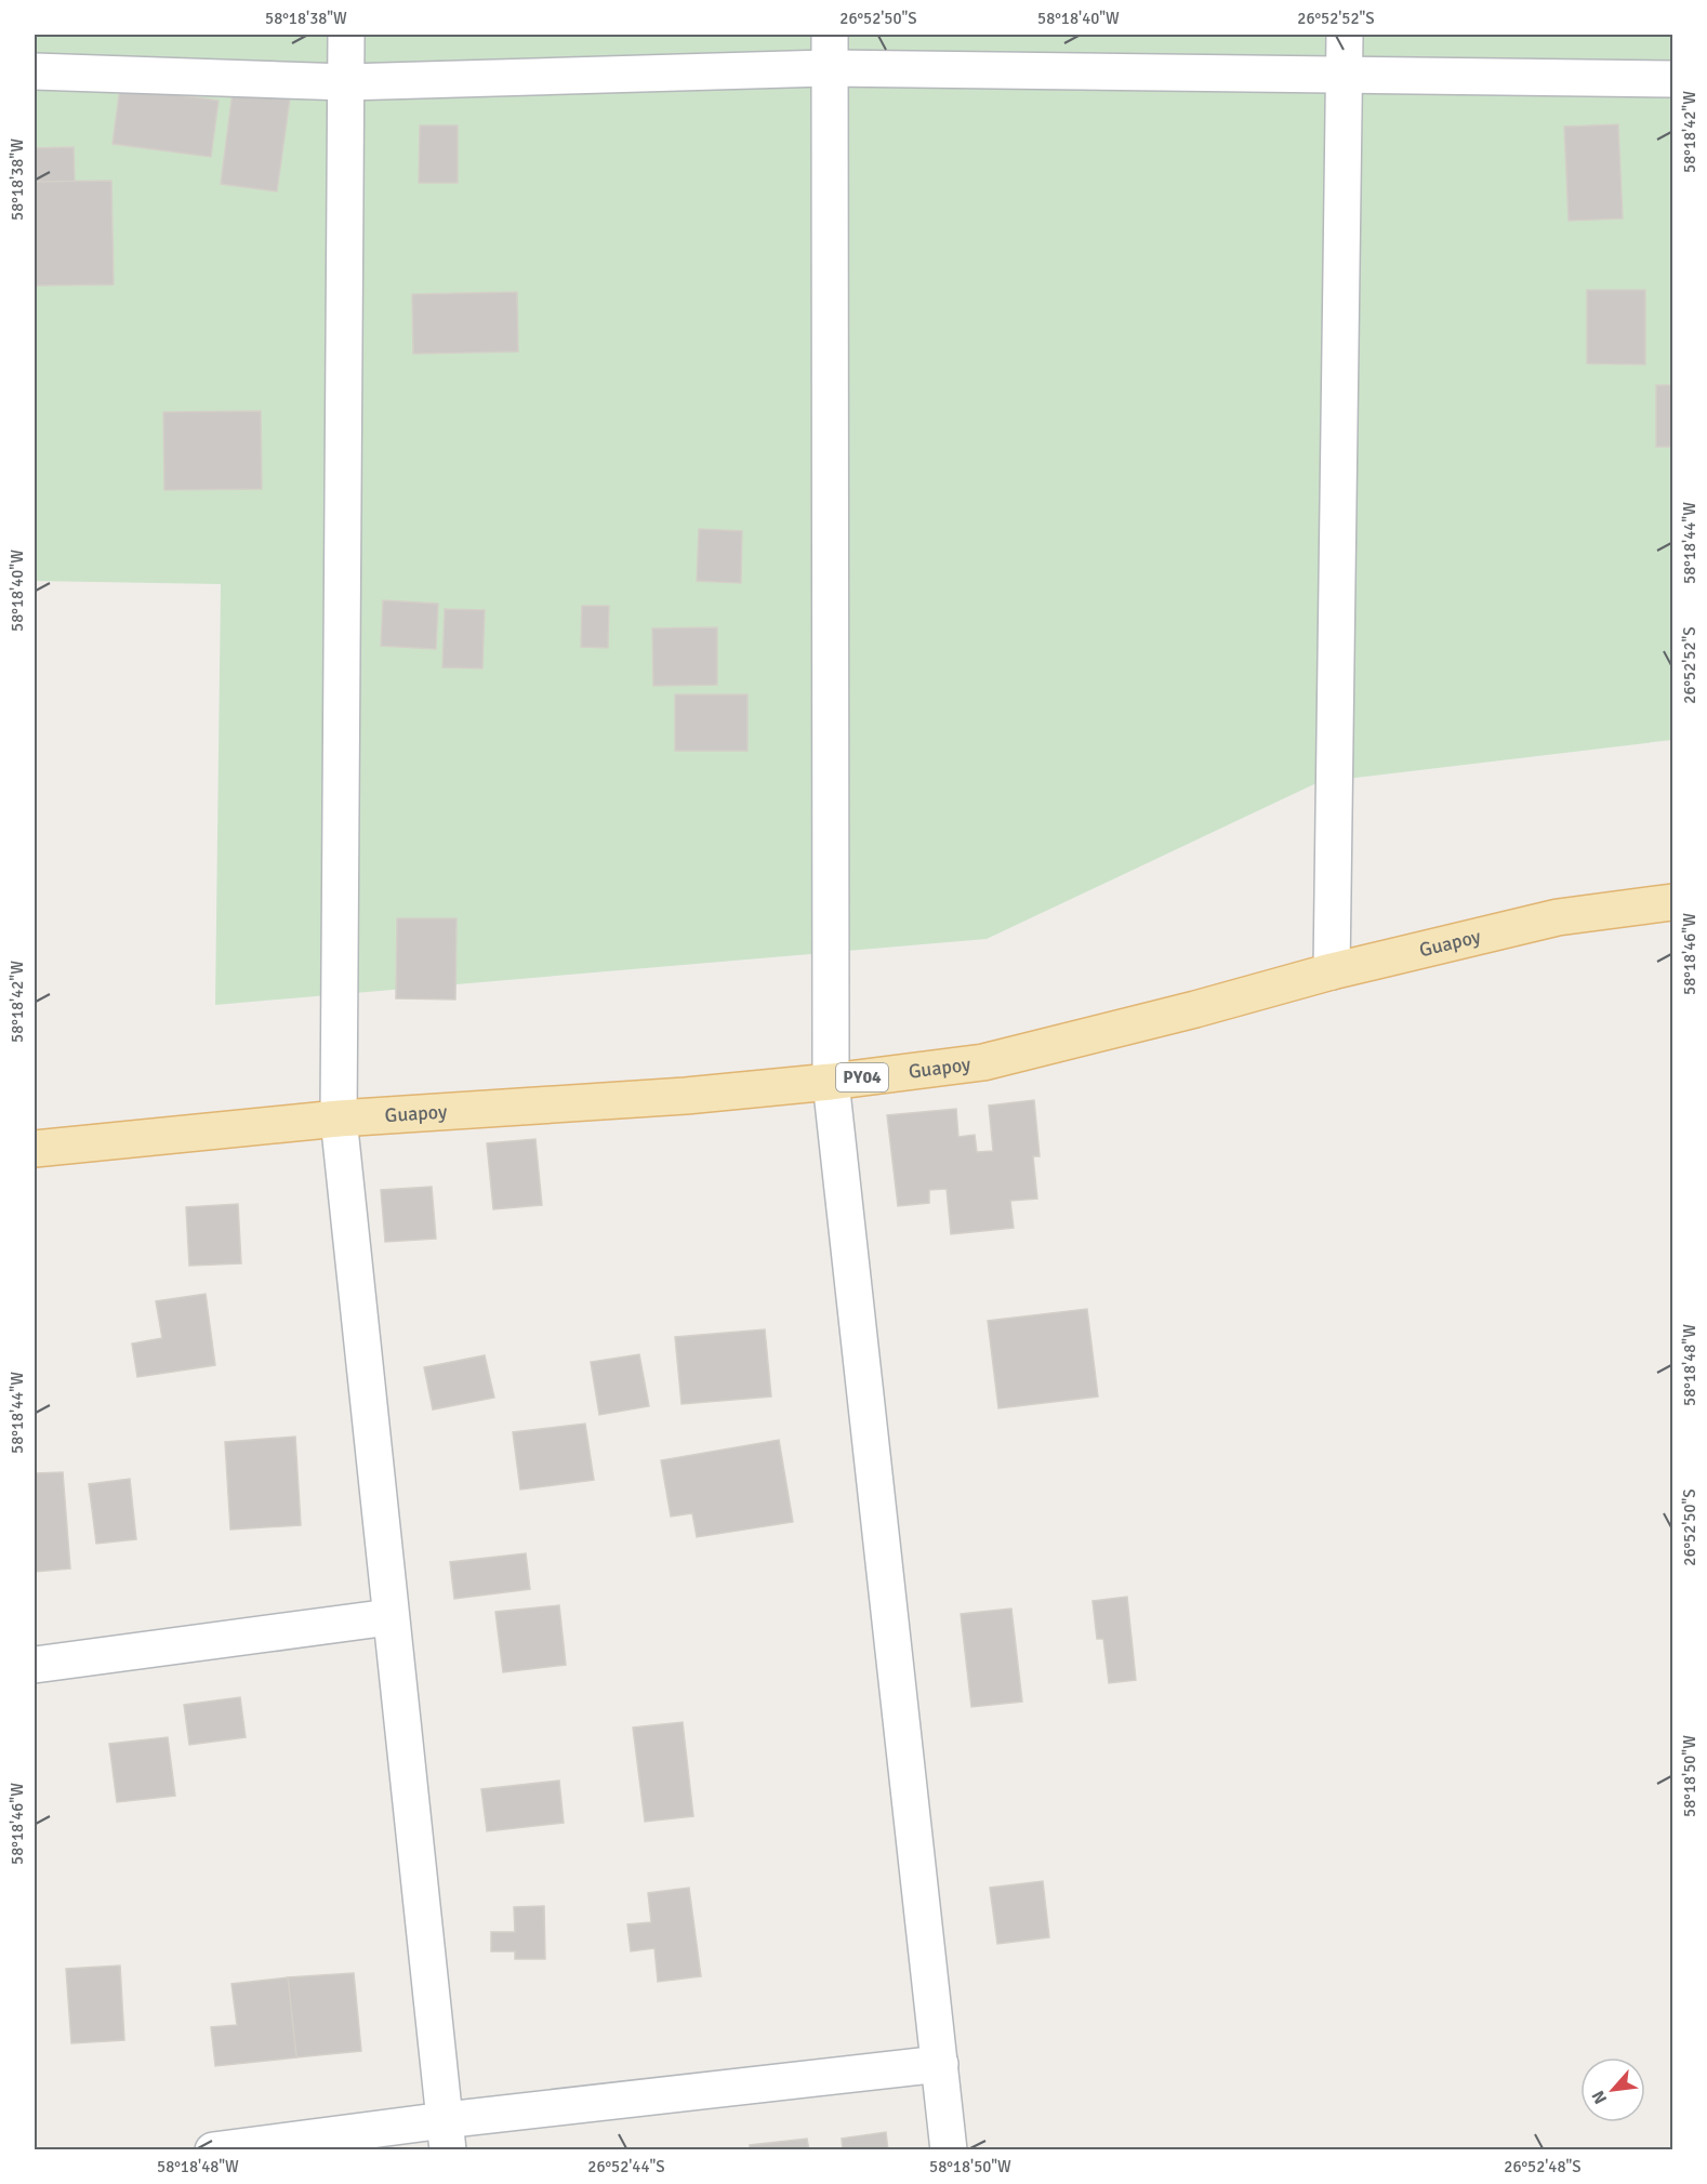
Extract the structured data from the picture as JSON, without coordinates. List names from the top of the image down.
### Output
{
  "streets": {
    "main road": ["Guapoy", "PY04"]
  },
  "north": "bottom left",
  "coordinates": [
    "58°18'38\"W",
    "26°52'50\"S",
    "58°18'40\"W",
    "26°52'52\"S",
    "58°18'42\"W",
    "58°18'44\"W",
    "58°18'46\"W",
    "58°18'48\"W",
    "58°18'50\"W",
    "26°52'44\"S",
    "26°52'48\"S"
  ]
}
